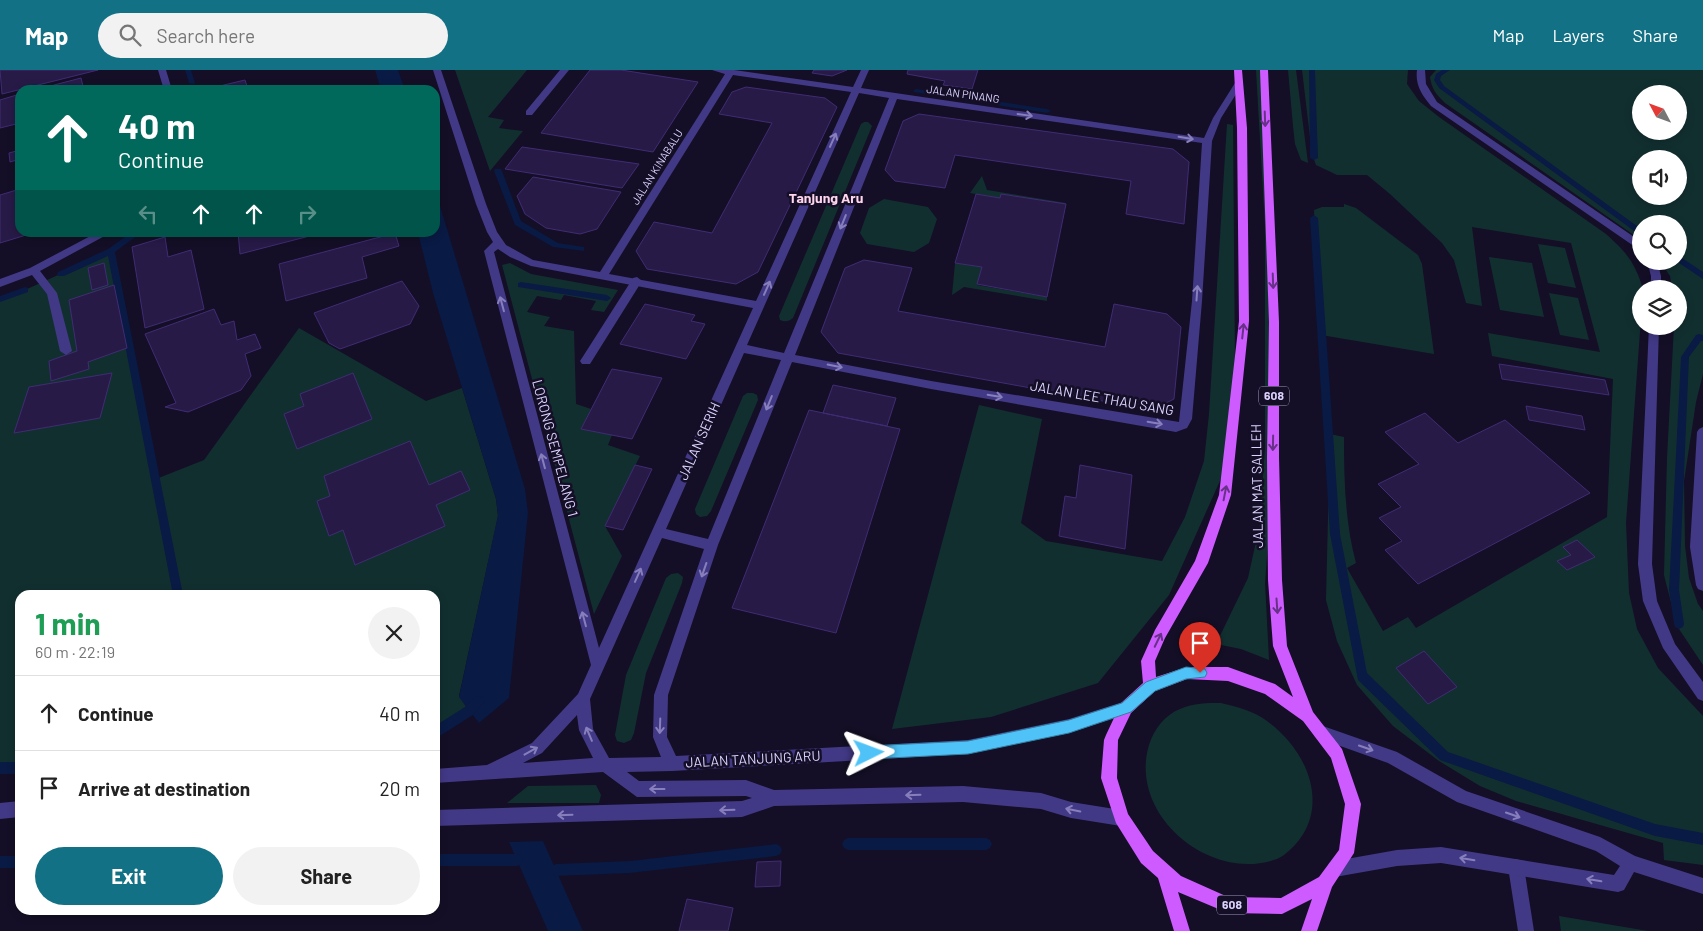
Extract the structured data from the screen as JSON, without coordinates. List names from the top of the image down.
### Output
{
  "streets": {
    "main road": ["608", "JALAN MAT SALLEH"],
    "street": [
      "JALAN PINANG",
      "JALAN KINABALU",
      "JALAN LEE THAU SANG",
      "JALAN SERIH",
      "LORONG SEMPELANG 1",
      "JALAN TANJUNG ARU"
    ]
  },
  "crossings": [
    ["JALAN PINANG", "JALAN KINABALU"],
    ["JALAN PINANG", "JALAN LEE THAU SANG"],
    ["JALAN PINANG", "JALAN SERIH"],
    ["608", "JALAN MAT SALLEH"],
    ["608", "JALAN TANJUNG ARU"],
    ["JALAN LEE THAU SANG", "JALAN MAT SALLEH"],
    ["JALAN SERIH", "LORONG SEMPELANG 1"],
    ["JALAN SERIH", "JALAN TANJUNG ARU"]
  ],
  "one_way": ["JALAN PINANG", "LORONG SEMPELANG 1"],
  "districts": ["Tanjung Aru"],
  "north": "top left",
  "page": {
    "header": "Map",
    "search": "Search here",
    "nav": ["Map", "Layers", "Share"],
    "turn": ["40 m", "Continue"],
    "heading": ["1 min", "60 m · 22:19"],
    "list": [
      {
        "name": "Continue",
        "value": "40 m"
      },
      {
        "name": "Arrive at destination",
        "value": "20 m"
      }
    ],
    "buttons": ["Exit", "Share"]
  }
}
